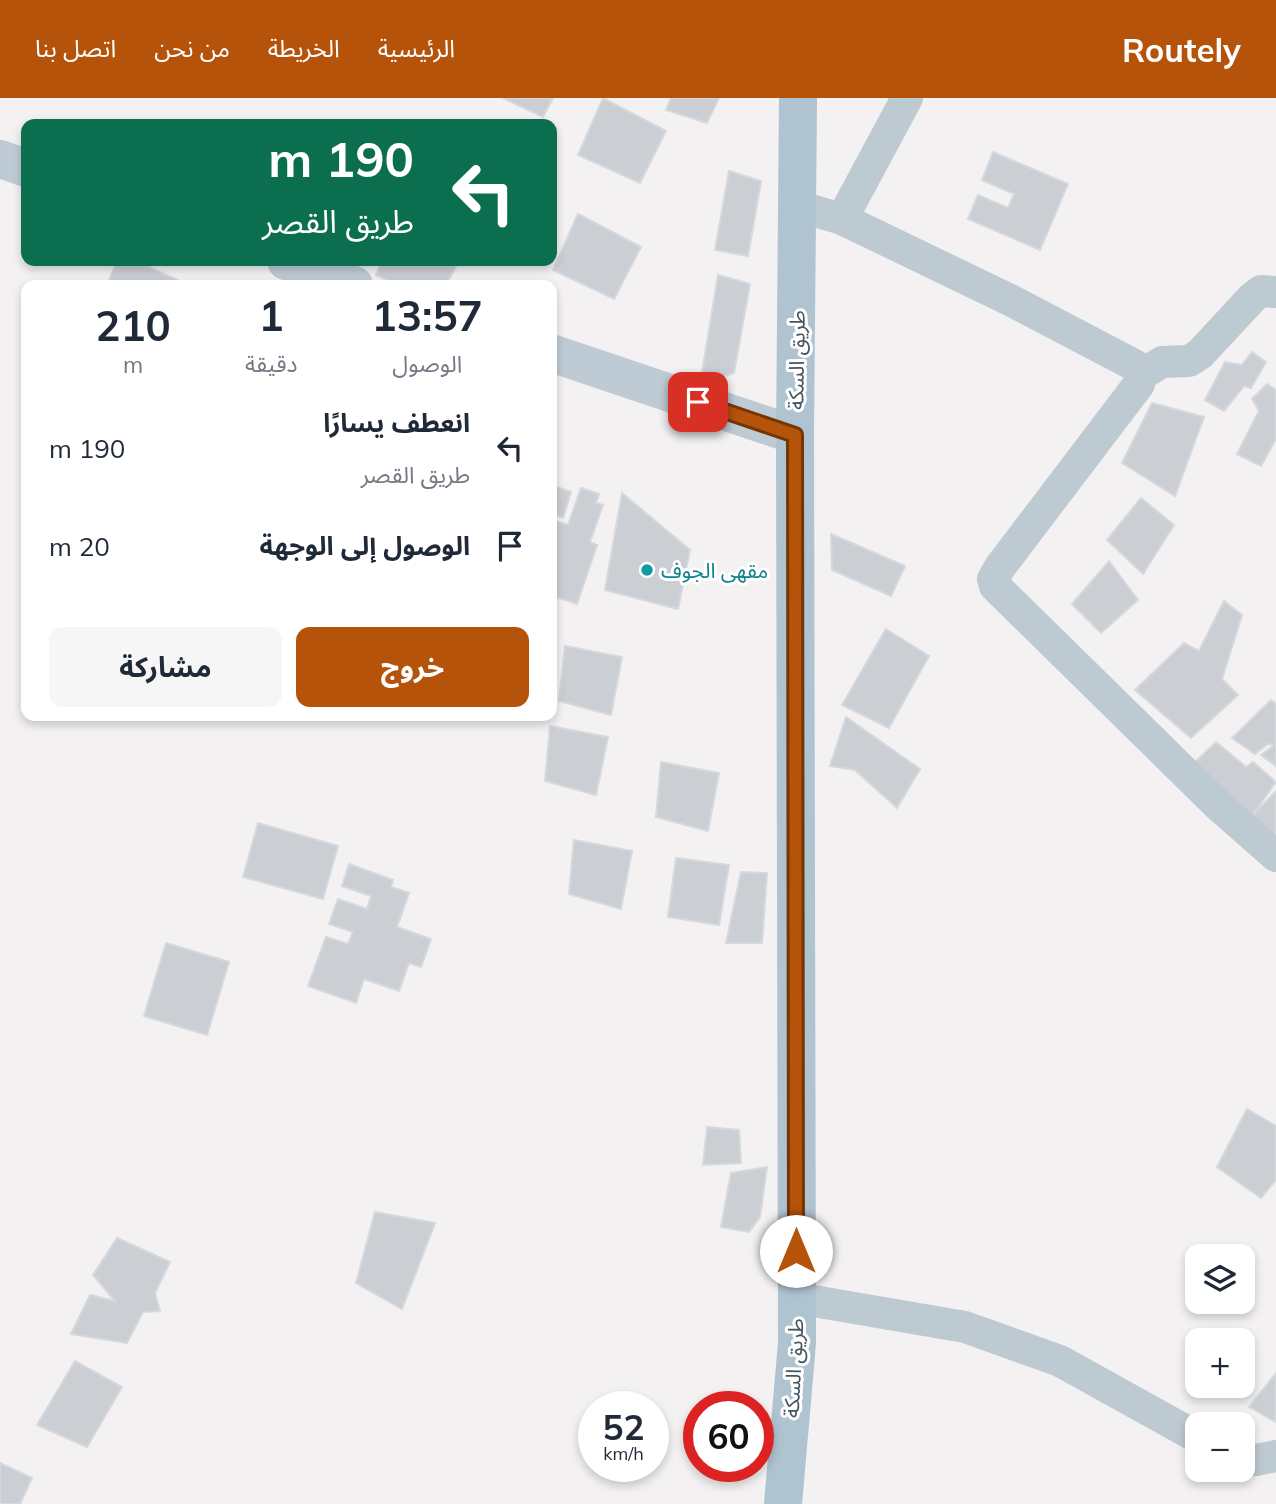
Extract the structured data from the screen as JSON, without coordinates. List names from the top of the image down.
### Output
{
  "streets": {
    "main road": ["طريق السكة"]
  },
  "places": ["مقهى الجوف"],
  "page": {
    "header": "Routely",
    "nav": [
      "الرئيسية",
      "الخريطة",
      "من نحن",
      "اتصل بنا"
    ],
    "turn": ["190 m", "طريق القصر"],
    "eta": [
      "13:57",
      "الوصول",
      "1",
      "دقيقة",
      "210",
      "m"
    ],
    "list": [
      {
        "name": "انعطف يسارًا",
        "note": "طريق القصر",
        "value": "190 m"
      },
      {
        "name": "الوصول إلى الوجهة",
        "value": "20 m"
      }
    ],
    "buttons": ["خروج", "مشاركة"],
    "map_buttons": ["+", "−"],
    "speed": "52 km/h",
    "limit": "60"
  }
}
